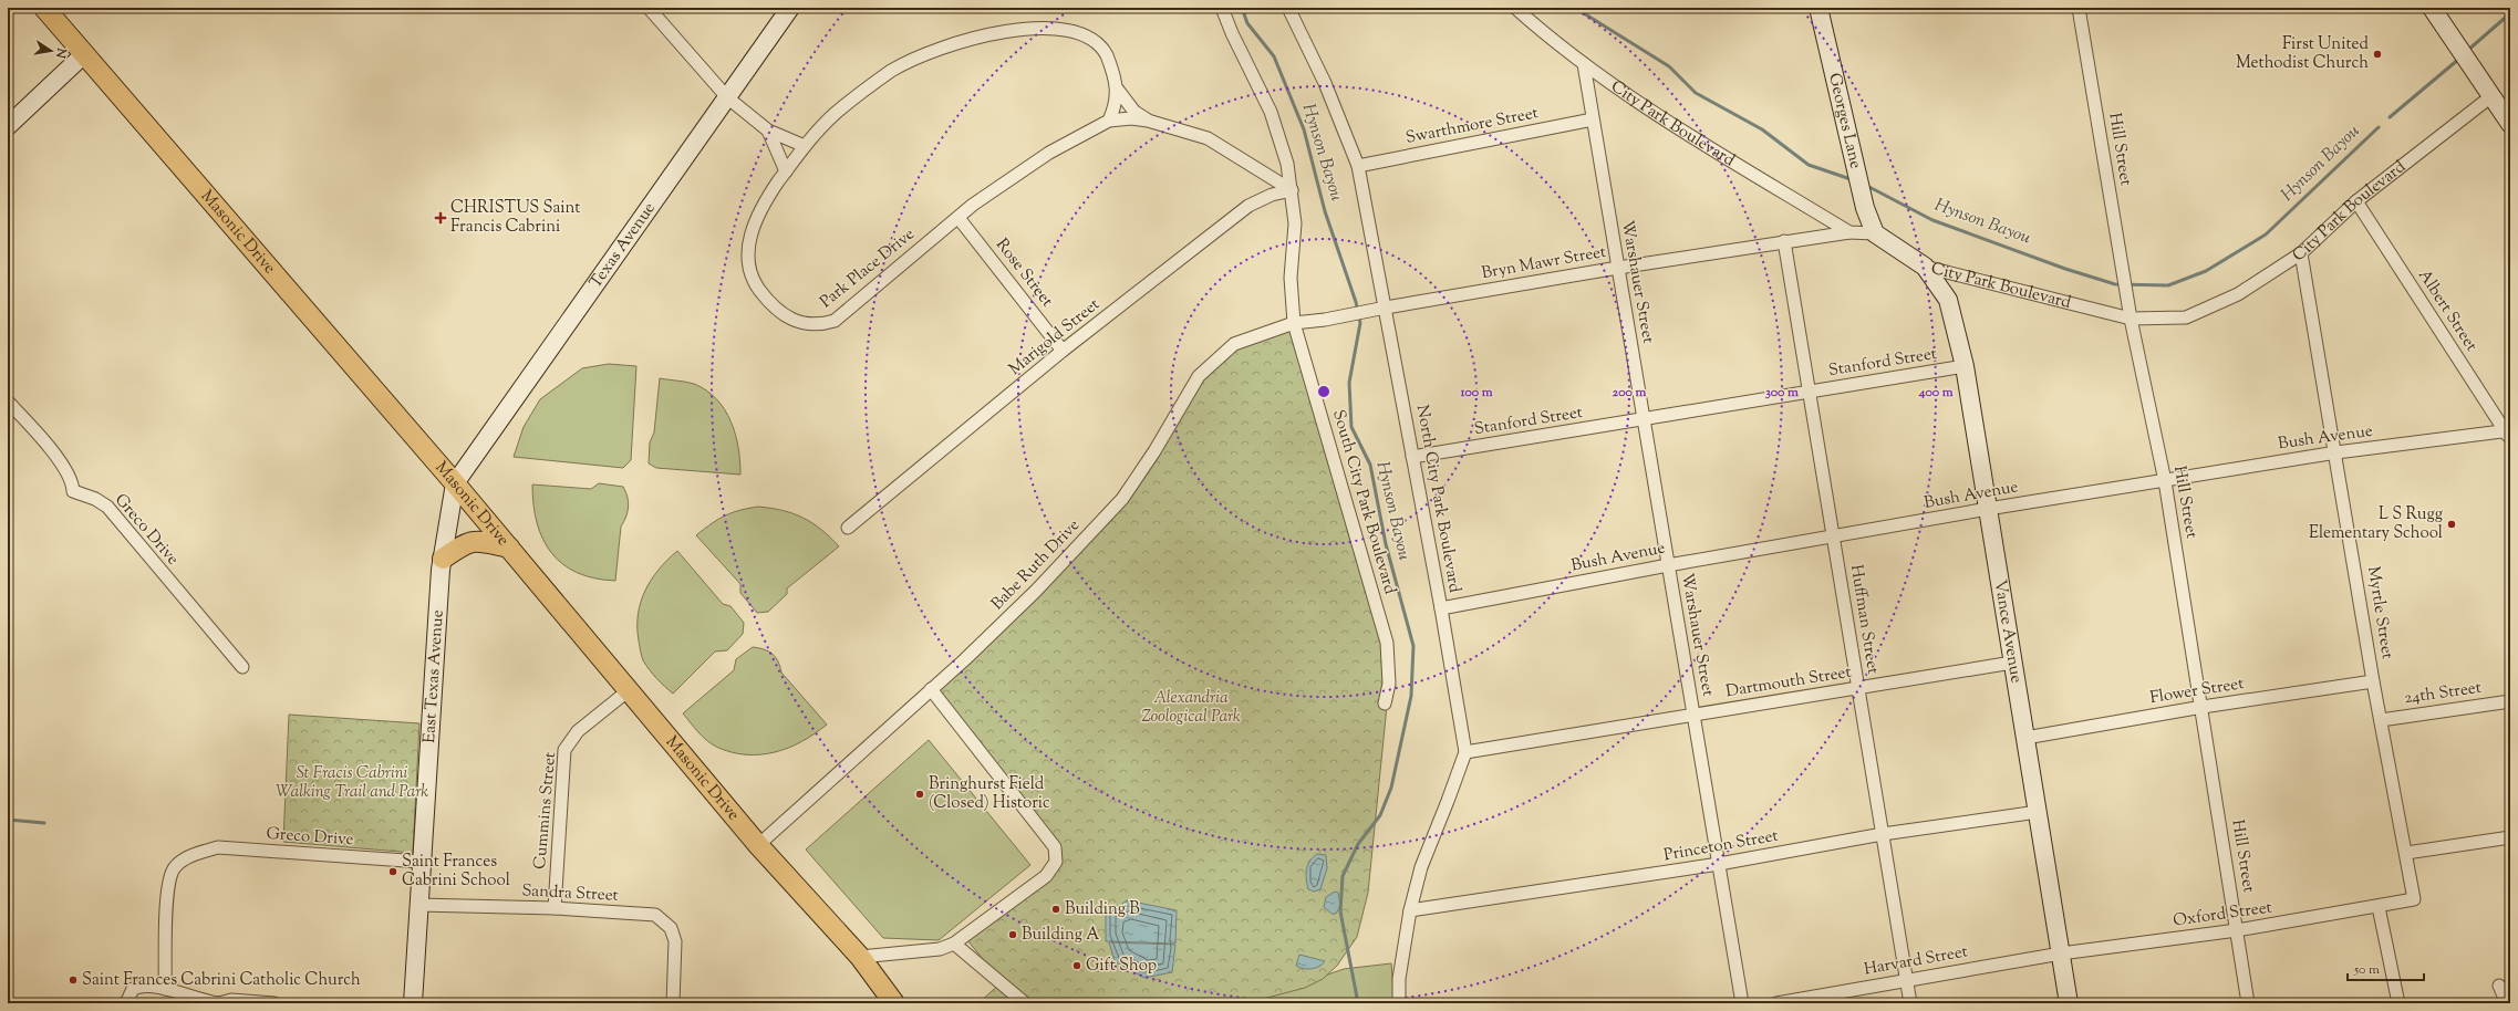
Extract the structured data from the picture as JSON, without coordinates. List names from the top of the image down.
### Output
{
  "streets": {
    "main road": ["Masonic Drive"],
    "street": [
      "Georges Lane",
      "City Park Boulevard",
      "Swarthmore Street",
      "Hill Street",
      "Texas Avenue",
      "Bryn Mawr Street",
      "Park Place Drive",
      "Rose Street",
      "Warshauer Street",
      "Albert Street",
      "Marigold Street",
      "Stanford Street",
      "Bush Avenue",
      "North City Park Boulevard",
      "South City Park Boulevard",
      "Greco Drive",
      "Babe Ruth Drive",
      "Myrtle Street",
      "Huffman Street",
      "Vance Avenue",
      "East Texas Avenue",
      "Dartmouth Street",
      "Flower Street",
      "24th Street",
      "Cummins Street",
      "Princeton Street",
      "Sandra Street",
      "Oxford Street",
      "Harvard Street"
    ]
  },
  "crossings": [
    ["Georges Lane", "City Park Boulevard"],
    ["City Park Boulevard", "Hill Street"],
    ["City Park Boulevard", "Bryn Mawr Street"],
    ["City Park Boulevard", "Warshauer Street"],
    ["City Park Boulevard", "Albert Street"],
    ["City Park Boulevard", "Myrtle Street"],
    ["City Park Boulevard", "Vance Avenue"],
    ["Swarthmore Street", "Warshauer Street"],
    ["Swarthmore Street", "North City Park Boulevard"],
    ["Hill Street", "Bush Avenue"],
    ["Hill Street", "Flower Street"],
    ["Hill Street", "Oxford Street"],
    ["Masonic Drive", "Texas Avenue"],
    ["Masonic Drive", "Babe Ruth Drive"],
    ["Masonic Drive", "East Texas Avenue"],
    ["Masonic Drive", "Cummins Street"],
    ["Texas Avenue", "East Texas Avenue"],
    ["Bryn Mawr Street", "Warshauer Street"],
    ["Bryn Mawr Street", "North City Park Boulevard"],
    ["Bryn Mawr Street", "Babe Ruth Drive"],
    ["Bryn Mawr Street", "Huffman Street"],
    ["Park Place Drive", "Rose Street"],
    ["Park Place Drive", "Marigold Street"],
    ["Park Place Drive", "South City Park Boulevard"],
    ["Rose Street", "Marigold Street"],
    ["Warshauer Street", "Stanford Street"],
    ["Warshauer Street", "Bush Avenue"],
    ["Warshauer Street", "Dartmouth Street"],
    ["Warshauer Street", "Princeton Street"],
    ["Albert Street", "Bush Avenue"],
    ["Marigold Street", "South City Park Boulevard"],
    ["Stanford Street", "North City Park Boulevard"],
    ["Stanford Street", "Huffman Street"],
    ["Stanford Street", "Vance Avenue"],
    ["Bush Avenue", "North City Park Boulevard"],
    ["Bush Avenue", "Myrtle Street"],
    ["Bush Avenue", "Huffman Street"],
    ["Bush Avenue", "Vance Avenue"],
    ["North City Park Boulevard", "Dartmouth Street"],
    ["North City Park Boulevard", "Princeton Street"],
    ["South City Park Boulevard", "Babe Ruth Drive"],
    ["Greco Drive", "East Texas Avenue"],
    ["Myrtle Street", "Flower Street"],
    ["Myrtle Street", "24th Street"],
    ["Myrtle Street", "Oxford Street"],
    ["Huffman Street", "Dartmouth Street"],
    ["Huffman Street", "Princeton Street"],
    ["Huffman Street", "Harvard Street"],
    ["Vance Avenue", "Dartmouth Street"],
    ["Vance Avenue", "Flower Street"],
    ["Vance Avenue", "Princeton Street"],
    ["Vance Avenue", "Oxford Street"],
    ["Vance Avenue", "Harvard Street"],
    ["East Texas Avenue", "Sandra Street"],
    ["Cummins Street", "Sandra Street"],
    ["Oxford Street", "Harvard Street"]
  ],
  "water": ["Hynson Bayou"],
  "parks": ["Alexandria Zoological Park", "St Fracis Cabrini Walking Trail and Park"],
  "places": {
    "other": [
      "First United Methodist Church",
      "L S Rugg Elementary School",
      "Bringhurst Field (Closed) Historic",
      "Saint Frances Cabrini School",
      "Building B",
      "Building A",
      "Gift Shop",
      "Saint Frances Cabrini Catholic Church"
    ],
    "health": ["CHRISTUS Saint Francis Cabrini"]
  },
  "scale_bar": "50 m",
  "north": "right",
  "rings": [
    "100 m",
    "200 m",
    "300 m",
    "400 m"
  ]
}
